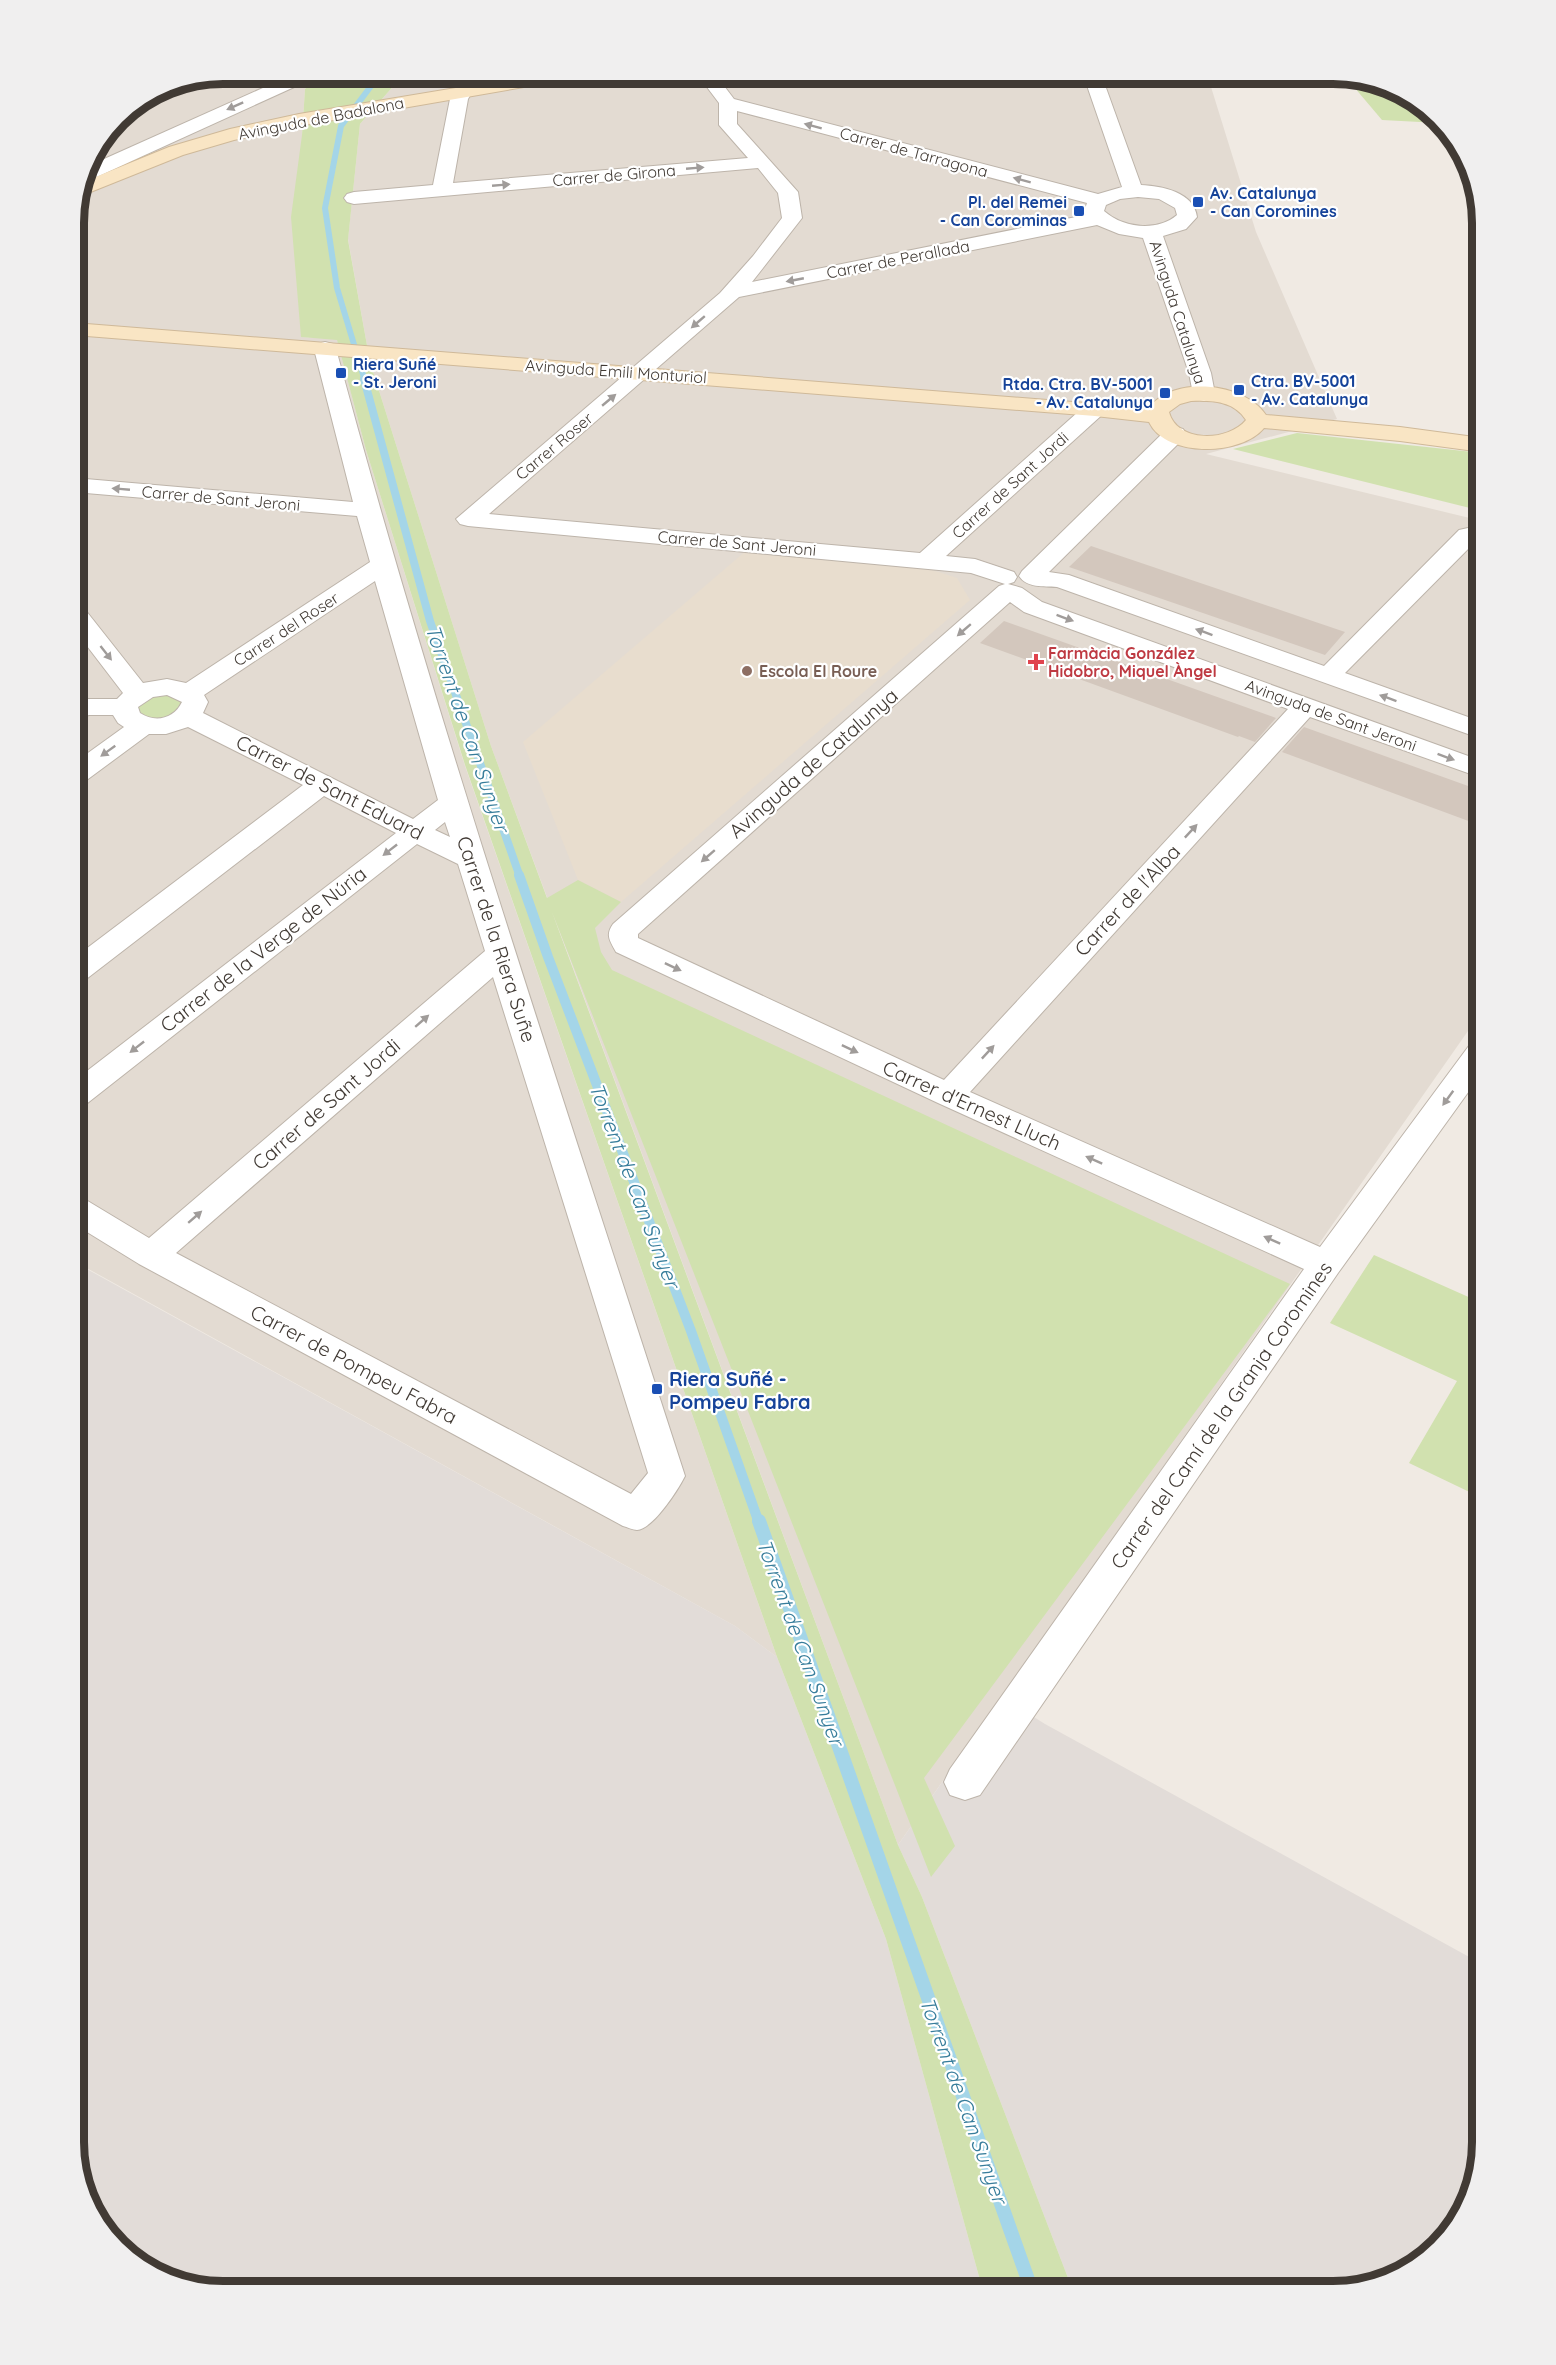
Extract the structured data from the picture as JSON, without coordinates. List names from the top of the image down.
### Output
{
  "streets": {
    "street": [
      "Avinguda de Badalona",
      "Carrer de Tarragona",
      "Carrer de Girona",
      "Carrer de Perallada",
      "Avinguda Catalunya",
      "Avinguda Emili Monturiol",
      "Carrer Roser",
      "Carrer de Sant Jordi",
      "Carrer de Sant Jeroni",
      "Carrer del Roser",
      "Avinguda de Sant Jeroni",
      "Avinguda de Catalunya",
      "Carrer de Sant Eduard",
      "Carrer de l'Alba",
      "Carrer de la Riera Suñe",
      "Carrer de la Verge de Núria",
      "Carrer d'Ernest Lluch",
      "Carrer de Pompeu Fabra",
      "Carrer del Camí de la Granja Coromines"
    ]
  },
  "crossings": [
    ["Carrer de Tarragona", "Carrer de Perallada"],
    ["Carrer de Tarragona", "Avinguda Catalunya"],
    ["Carrer de Girona", "Carrer Roser"],
    ["Carrer de Perallada", "Avinguda Catalunya"],
    ["Carrer de Perallada", "Carrer Roser"],
    ["Avinguda Emili Monturiol", "Carrer Roser"],
    ["Avinguda Emili Monturiol", "Carrer de Sant Jordi"],
    ["Avinguda Emili Monturiol", "Carrer de la Riera Suñe"],
    ["Carrer Roser", "Carrer de Sant Jeroni"],
    ["Carrer de Sant Jordi", "Carrer de Sant Jeroni"],
    ["Carrer de Sant Jordi", "Carrer de la Riera Suñe"],
    ["Carrer de Sant Jordi", "Carrer de Pompeu Fabra"],
    ["Carrer de Sant Jeroni", "Avinguda de Sant Jeroni"],
    ["Carrer de Sant Jeroni", "Avinguda de Catalunya"],
    ["Carrer de Sant Jeroni", "Carrer de la Riera Suñe"],
    ["Carrer del Roser", "Carrer de Sant Eduard"],
    ["Carrer del Roser", "Carrer de la Riera Suñe"],
    ["Avinguda de Sant Jeroni", "Avinguda de Catalunya"],
    ["Avinguda de Sant Jeroni", "Carrer de l'Alba"],
    ["Avinguda de Catalunya", "Carrer d'Ernest Lluch"],
    ["Carrer de Sant Eduard", "Carrer de la Riera Suñe"],
    ["Carrer de Sant Eduard", "Carrer de la Verge de Núria"],
    ["Carrer de l'Alba", "Carrer d'Ernest Lluch"],
    ["Carrer de la Riera Suñe", "Carrer de la Verge de Núria"],
    ["Carrer de la Riera Suñe", "Carrer de Pompeu Fabra"],
    ["Carrer d'Ernest Lluch", "Carrer del Camí de la Granja Coromines"]
  ],
  "one_way": [
    "Carrer de Tarragona",
    "Carrer de Girona",
    "Carrer de Perallada",
    "Avinguda de Catalunya",
    "Carrer de l'Alba"
  ],
  "water": ["Torrent de Can Sunyer"],
  "places": {
    "transit": [
      "Av. Catalunya - Can Coromines",
      "Pl. del Remei - Can Corominas",
      "Riera Suñé - St. Jeroni",
      "Ctra. BV-5001 - Av. Catalunya",
      "Rtda. Ctra. BV-5001 - Av. Catalunya",
      "Riera Suñé - Pompeu Fabra"
    ],
    "health": ["Farmàcia González Hidobro, Miquel Àngel"],
    "other": ["Escola El Roure"]
  }
}
